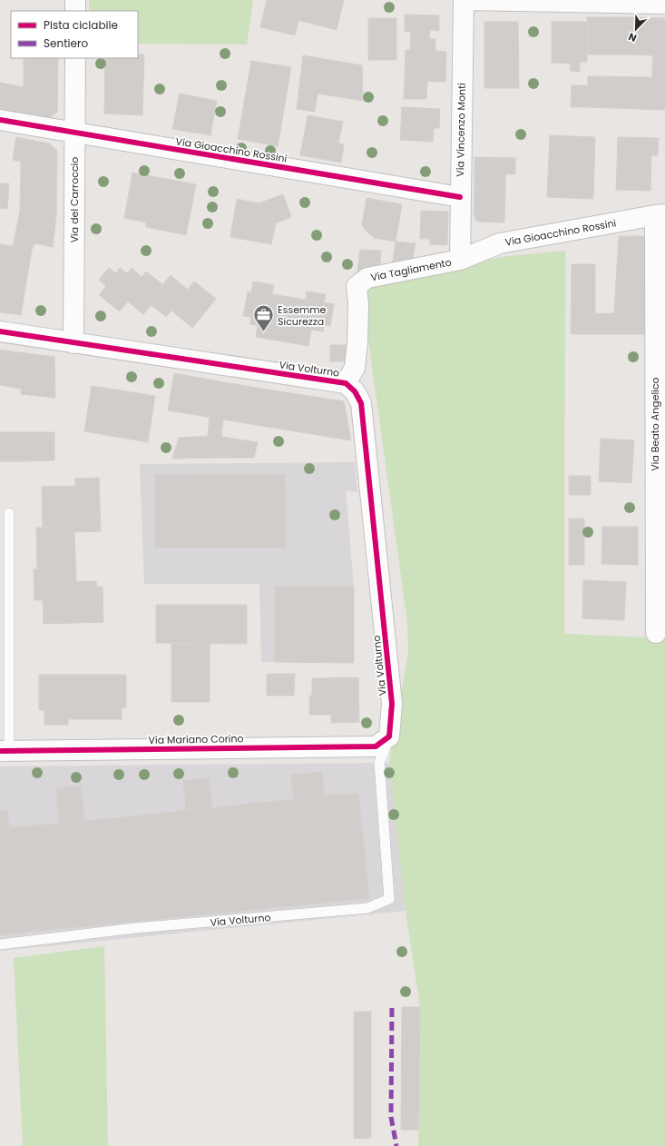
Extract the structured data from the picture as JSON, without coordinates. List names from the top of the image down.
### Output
{
  "streets": {
    "street": [
      "Via Vincenzo Monti",
      "Via Gioacchino Rossini",
      "Via del Carroccio",
      "Via Tagliamento",
      "Via Volturno",
      "Via Beato Angelico",
      "Via Mariano Corino"
    ]
  },
  "crossings": [
    ["Via Vincenzo Monti", "Via Gioacchino Rossini"],
    ["Via Vincenzo Monti", "Via Tagliamento"],
    ["Via Gioacchino Rossini", "Via del Carroccio"],
    ["Via Gioacchino Rossini", "Via Tagliamento"],
    ["Via Gioacchino Rossini", "Via Beato Angelico"],
    ["Via del Carroccio", "Via Volturno"],
    ["Via Tagliamento", "Via Volturno"],
    ["Via Volturno", "Via Mariano Corino"]
  ],
  "places": {
    "office": ["Essemme Sicurezza"]
  },
  "legend": ["Pista ciclabile", "Sentiero"],
  "north": "bottom left"
}
